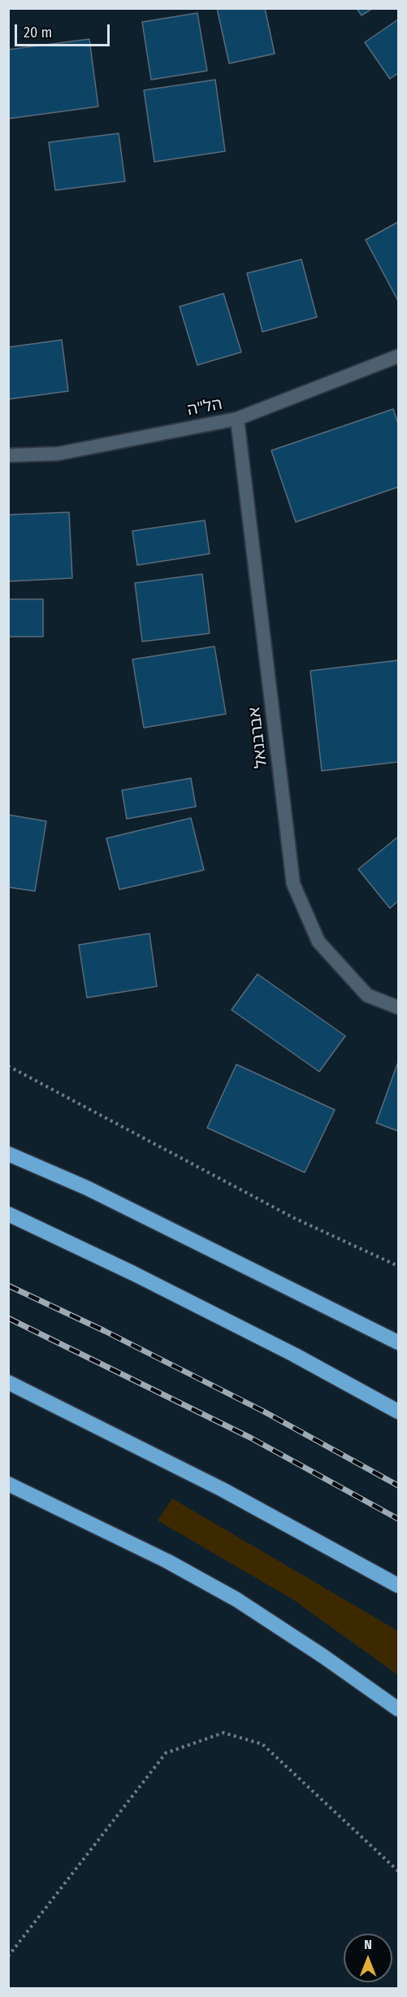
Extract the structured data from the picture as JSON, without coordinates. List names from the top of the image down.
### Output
{
  "streets": {
    "street": ["הל\"ה", "אברבנאל"]
  },
  "crossings": [
    ["הל\"ה", "אברבנאל"]
  ],
  "scale_bar": "20 m",
  "north": "top"
}
